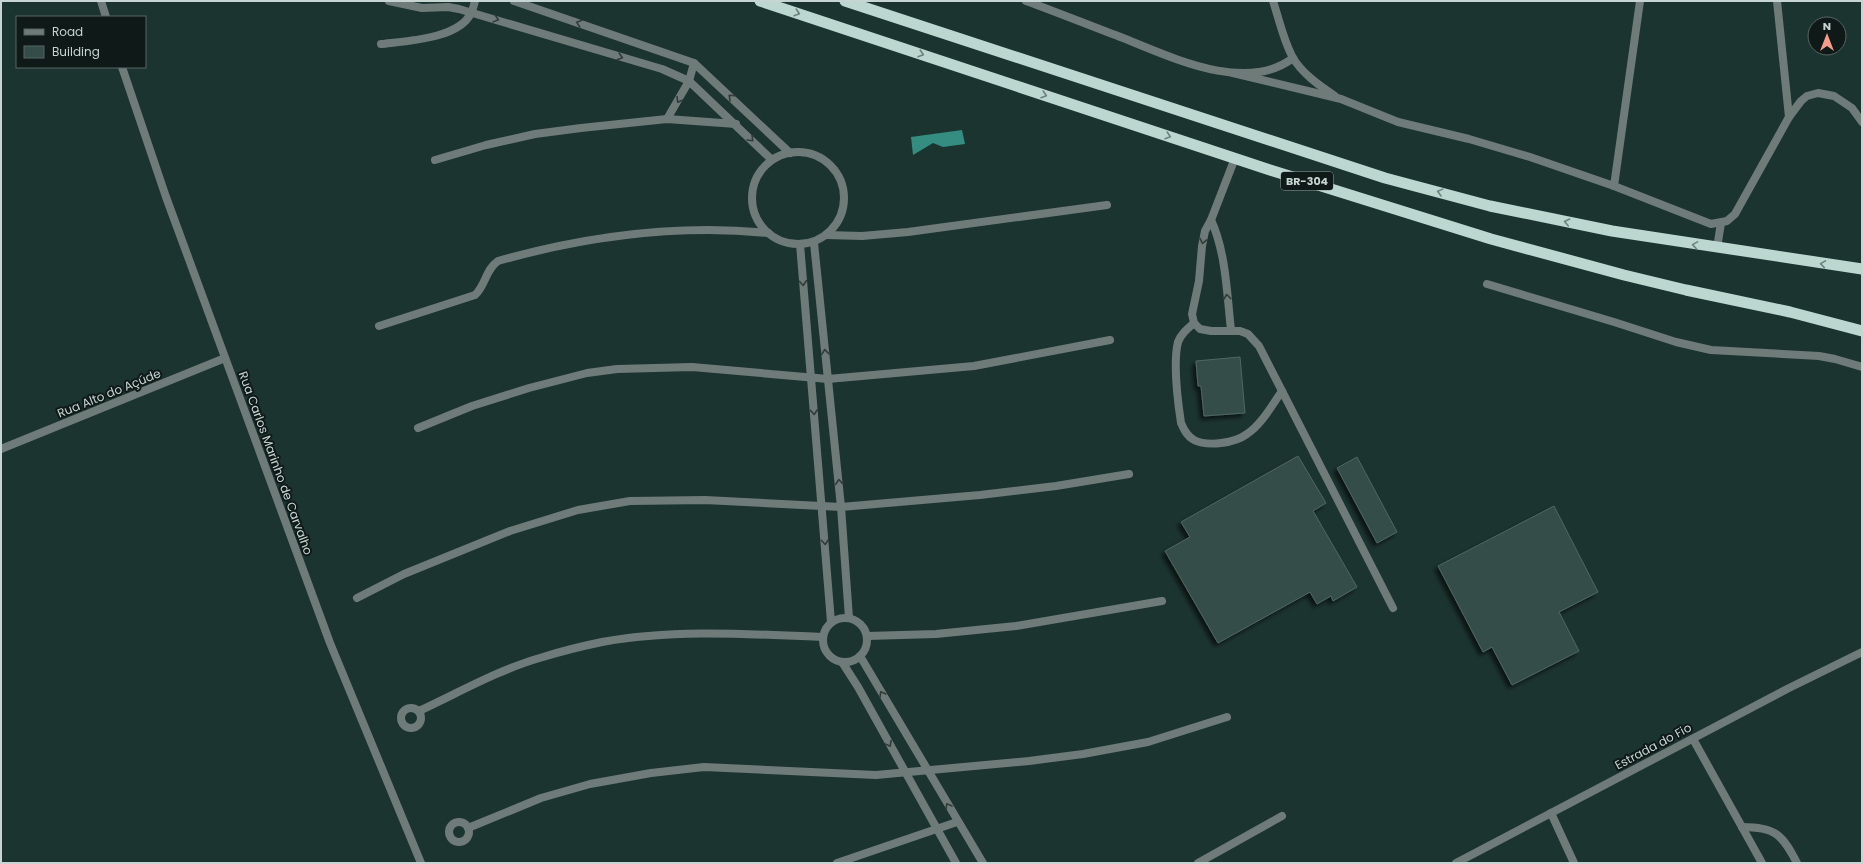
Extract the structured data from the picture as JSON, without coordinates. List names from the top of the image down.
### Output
{
  "streets": {
    "highway": ["BR-304"],
    "street": ["Rua Alto do Açúde", "Rua Carlos Marinho de Carvalho", "Estrada do Fio"]
  },
  "crossings": [
    ["Rua Alto do Açúde", "Rua Carlos Marinho de Carvalho"]
  ],
  "legend": ["Road", "Building"],
  "north": "top"
}
